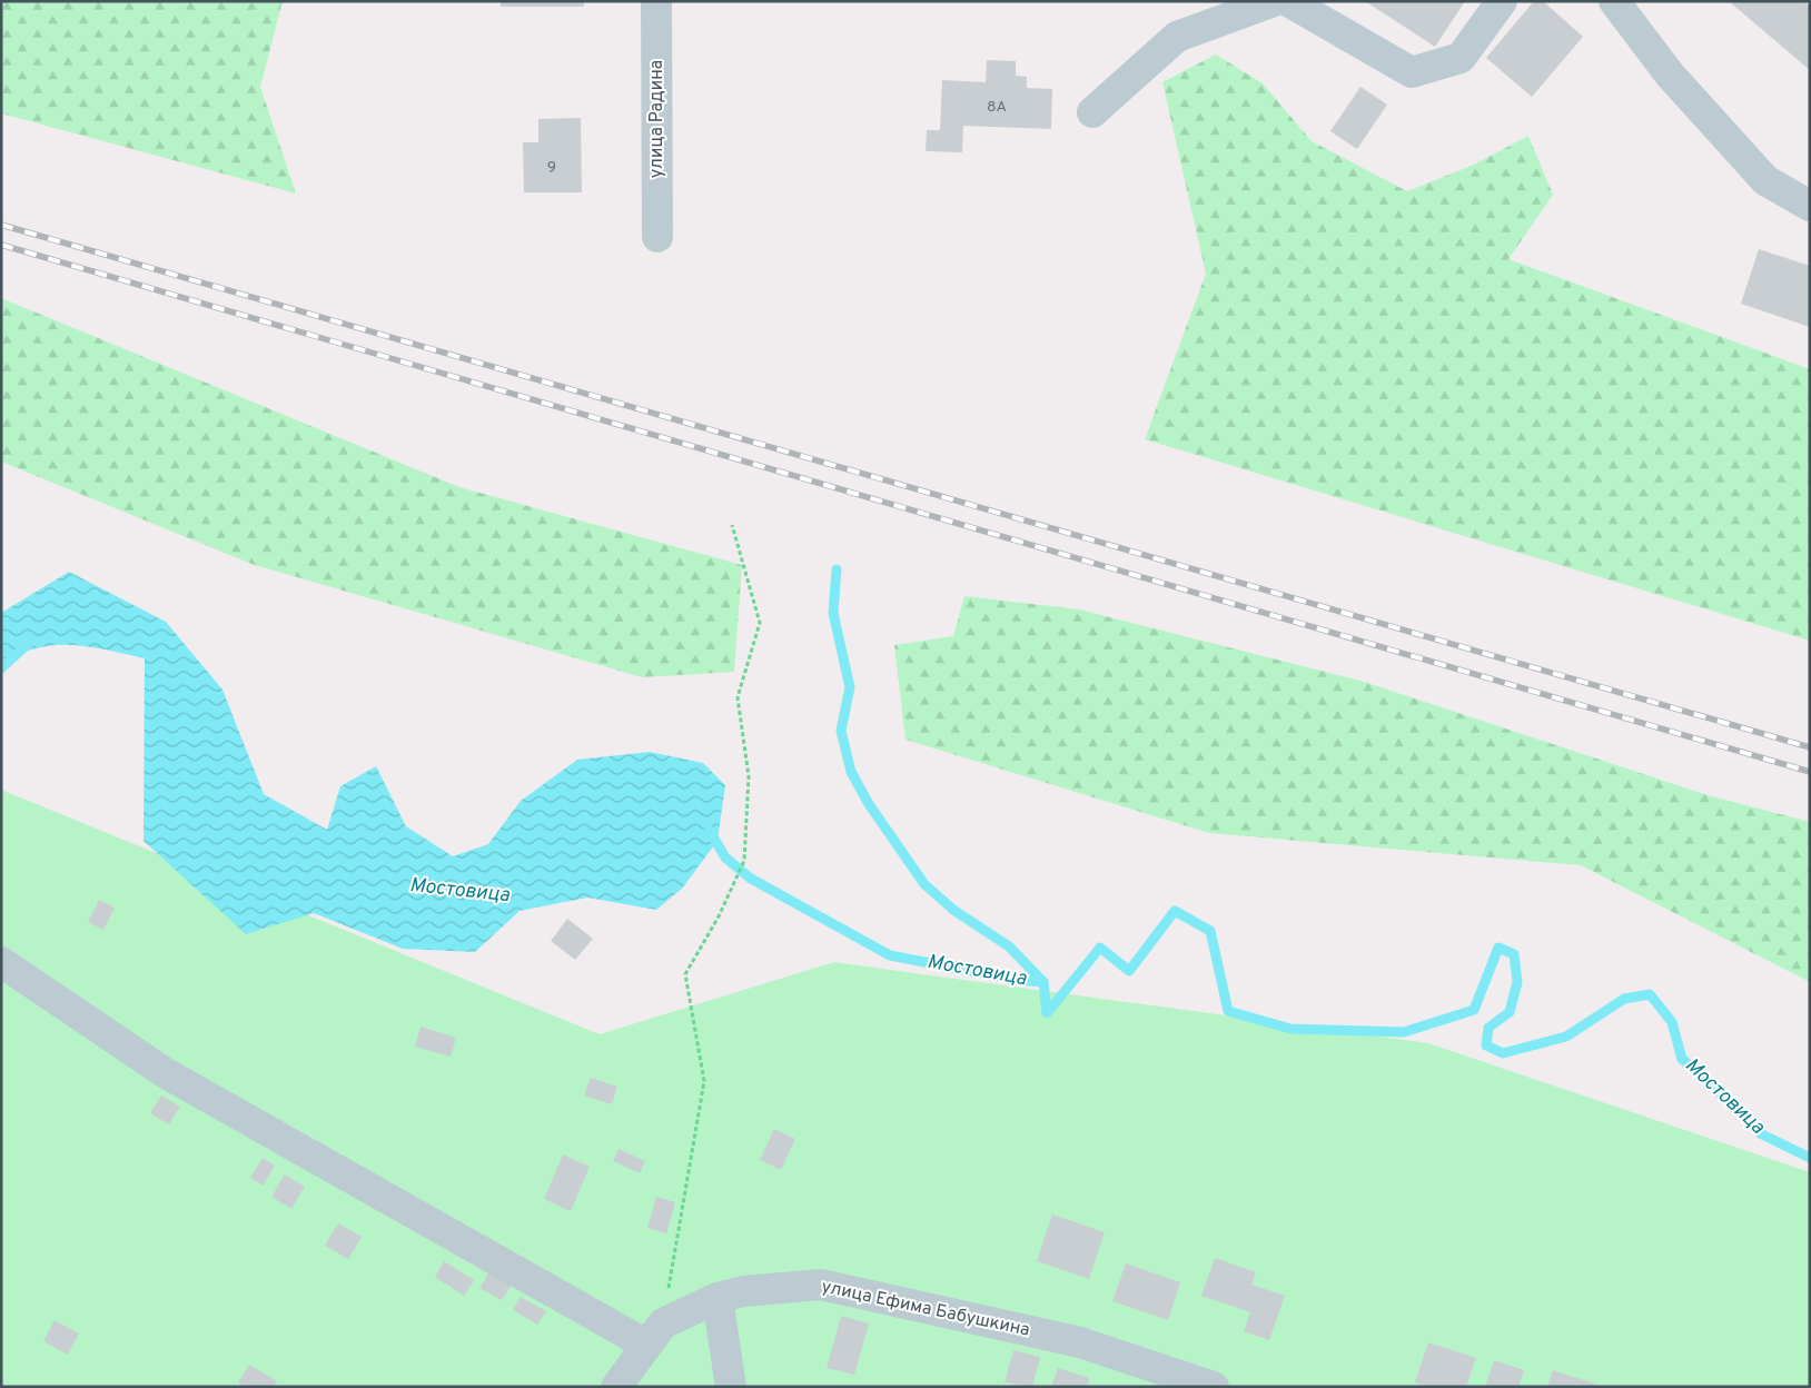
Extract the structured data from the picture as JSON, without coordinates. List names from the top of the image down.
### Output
{
  "streets": {
    "street": ["улица Радина", "улица Ефима Бабушкина"]
  },
  "water": ["Мостовица"],
  "house_numbers": ["8А", "9"]
}
